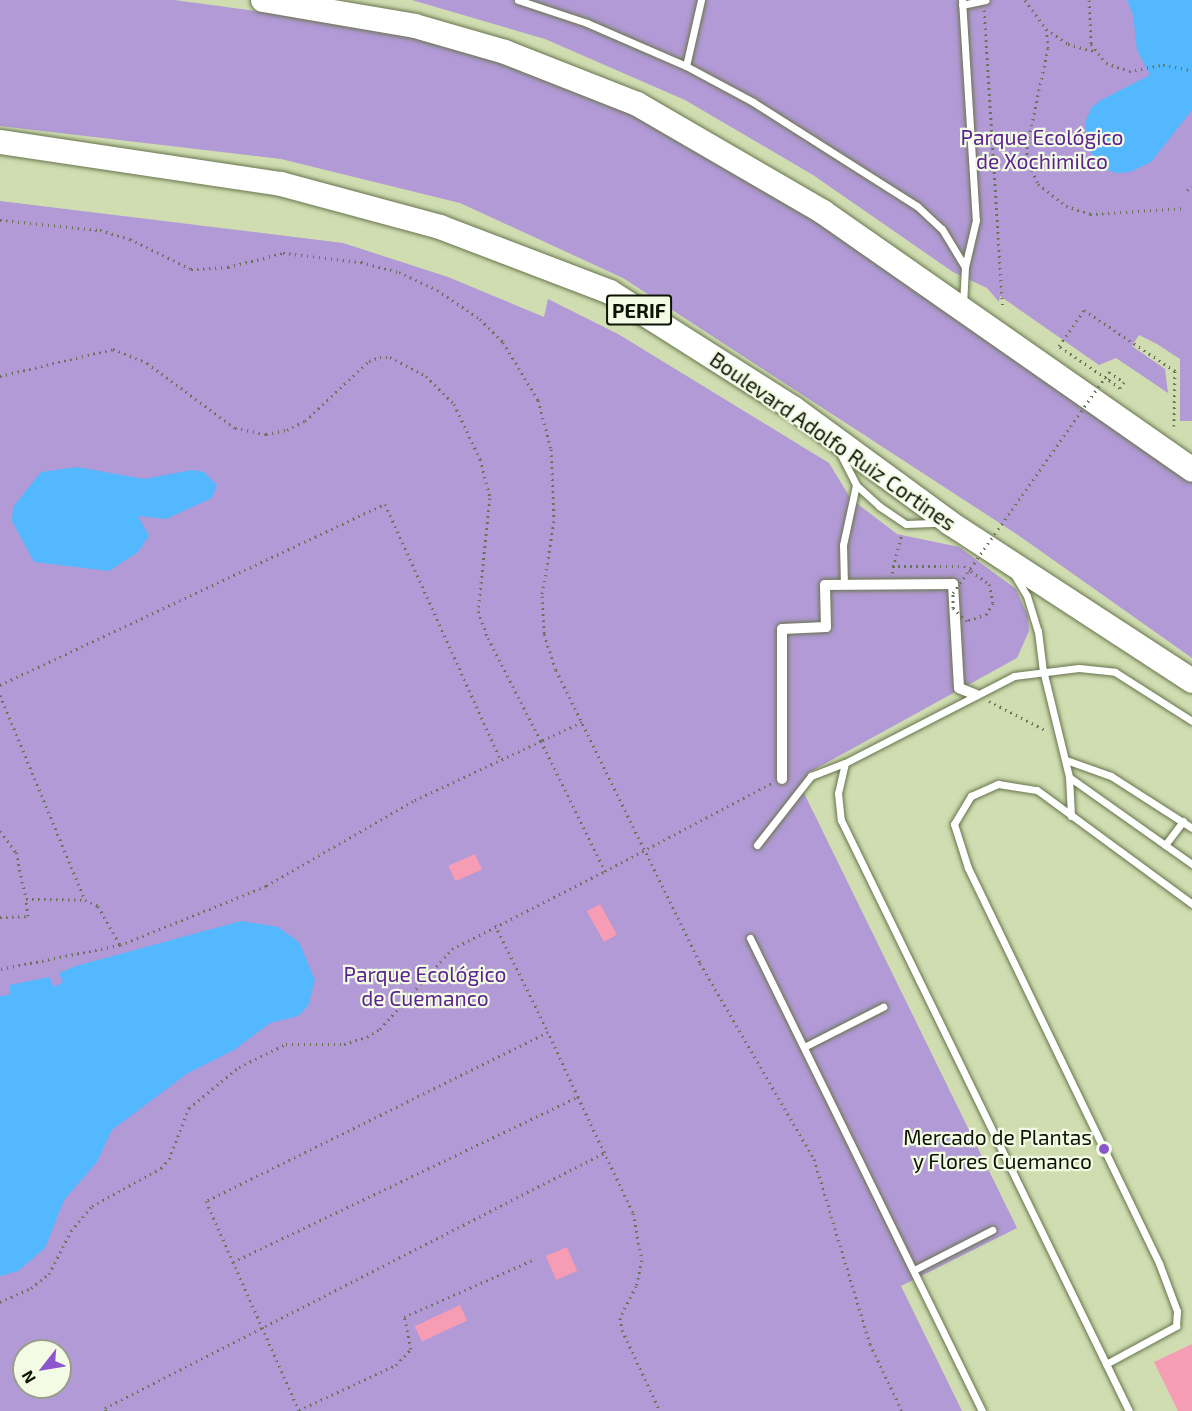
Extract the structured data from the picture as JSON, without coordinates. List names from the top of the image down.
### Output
{
  "streets": {
    "highway": ["PERIF", "Boulevard Adolfo Ruiz Cortines"]
  },
  "parks": ["Parque Ecológico de Xochimilco", "Parque Ecológico de Cuemanco"],
  "places": ["Mercado de Plantas y Flores Cuemanco"],
  "north": "bottom left"
}
